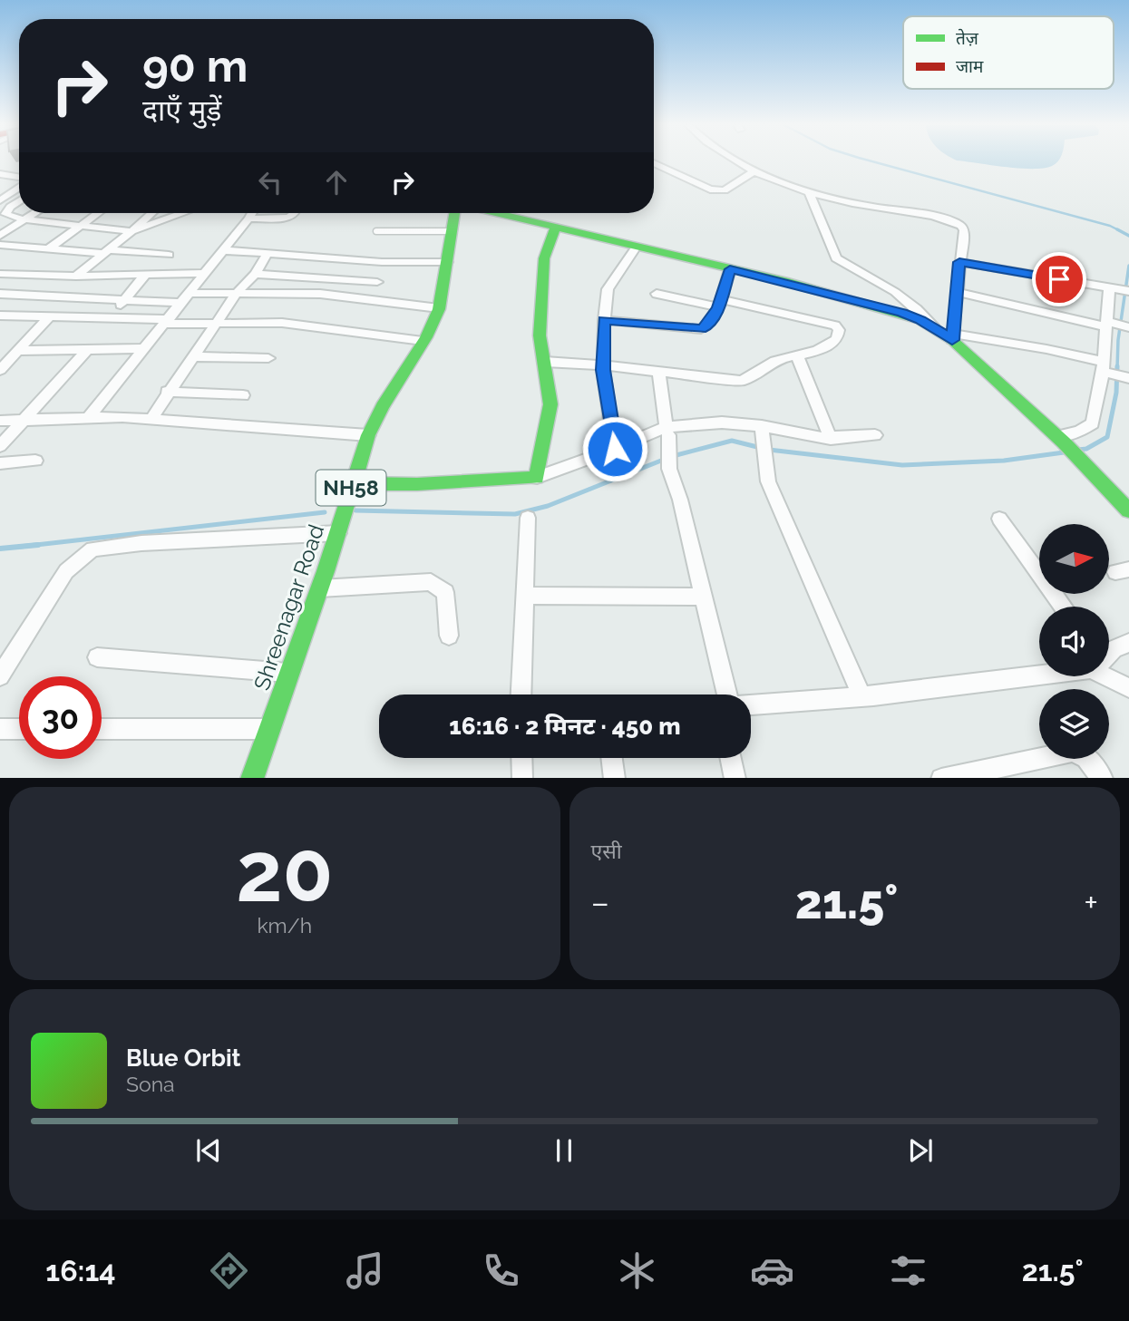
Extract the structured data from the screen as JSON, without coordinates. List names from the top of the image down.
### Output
{
  "streets": {
    "main road": ["NH58", "Shreenagar Road"]
  },
  "legend": ["तेज़", "जाम"],
  "north": "right",
  "page": {
    "turn": ["90 m", "दाएँ मुड़ें"],
    "limit": "30",
    "trip": "16:16 · 2 मिनट · 450 m",
    "tile": [
      ["20", "km/h"],
      "एसी"
    ],
    "heat": ["−", "21.5°", "+"],
    "song": ["Blue Orbit", "Sona"],
    "tabs": ["16:14", "21.5°"]
  }
}
